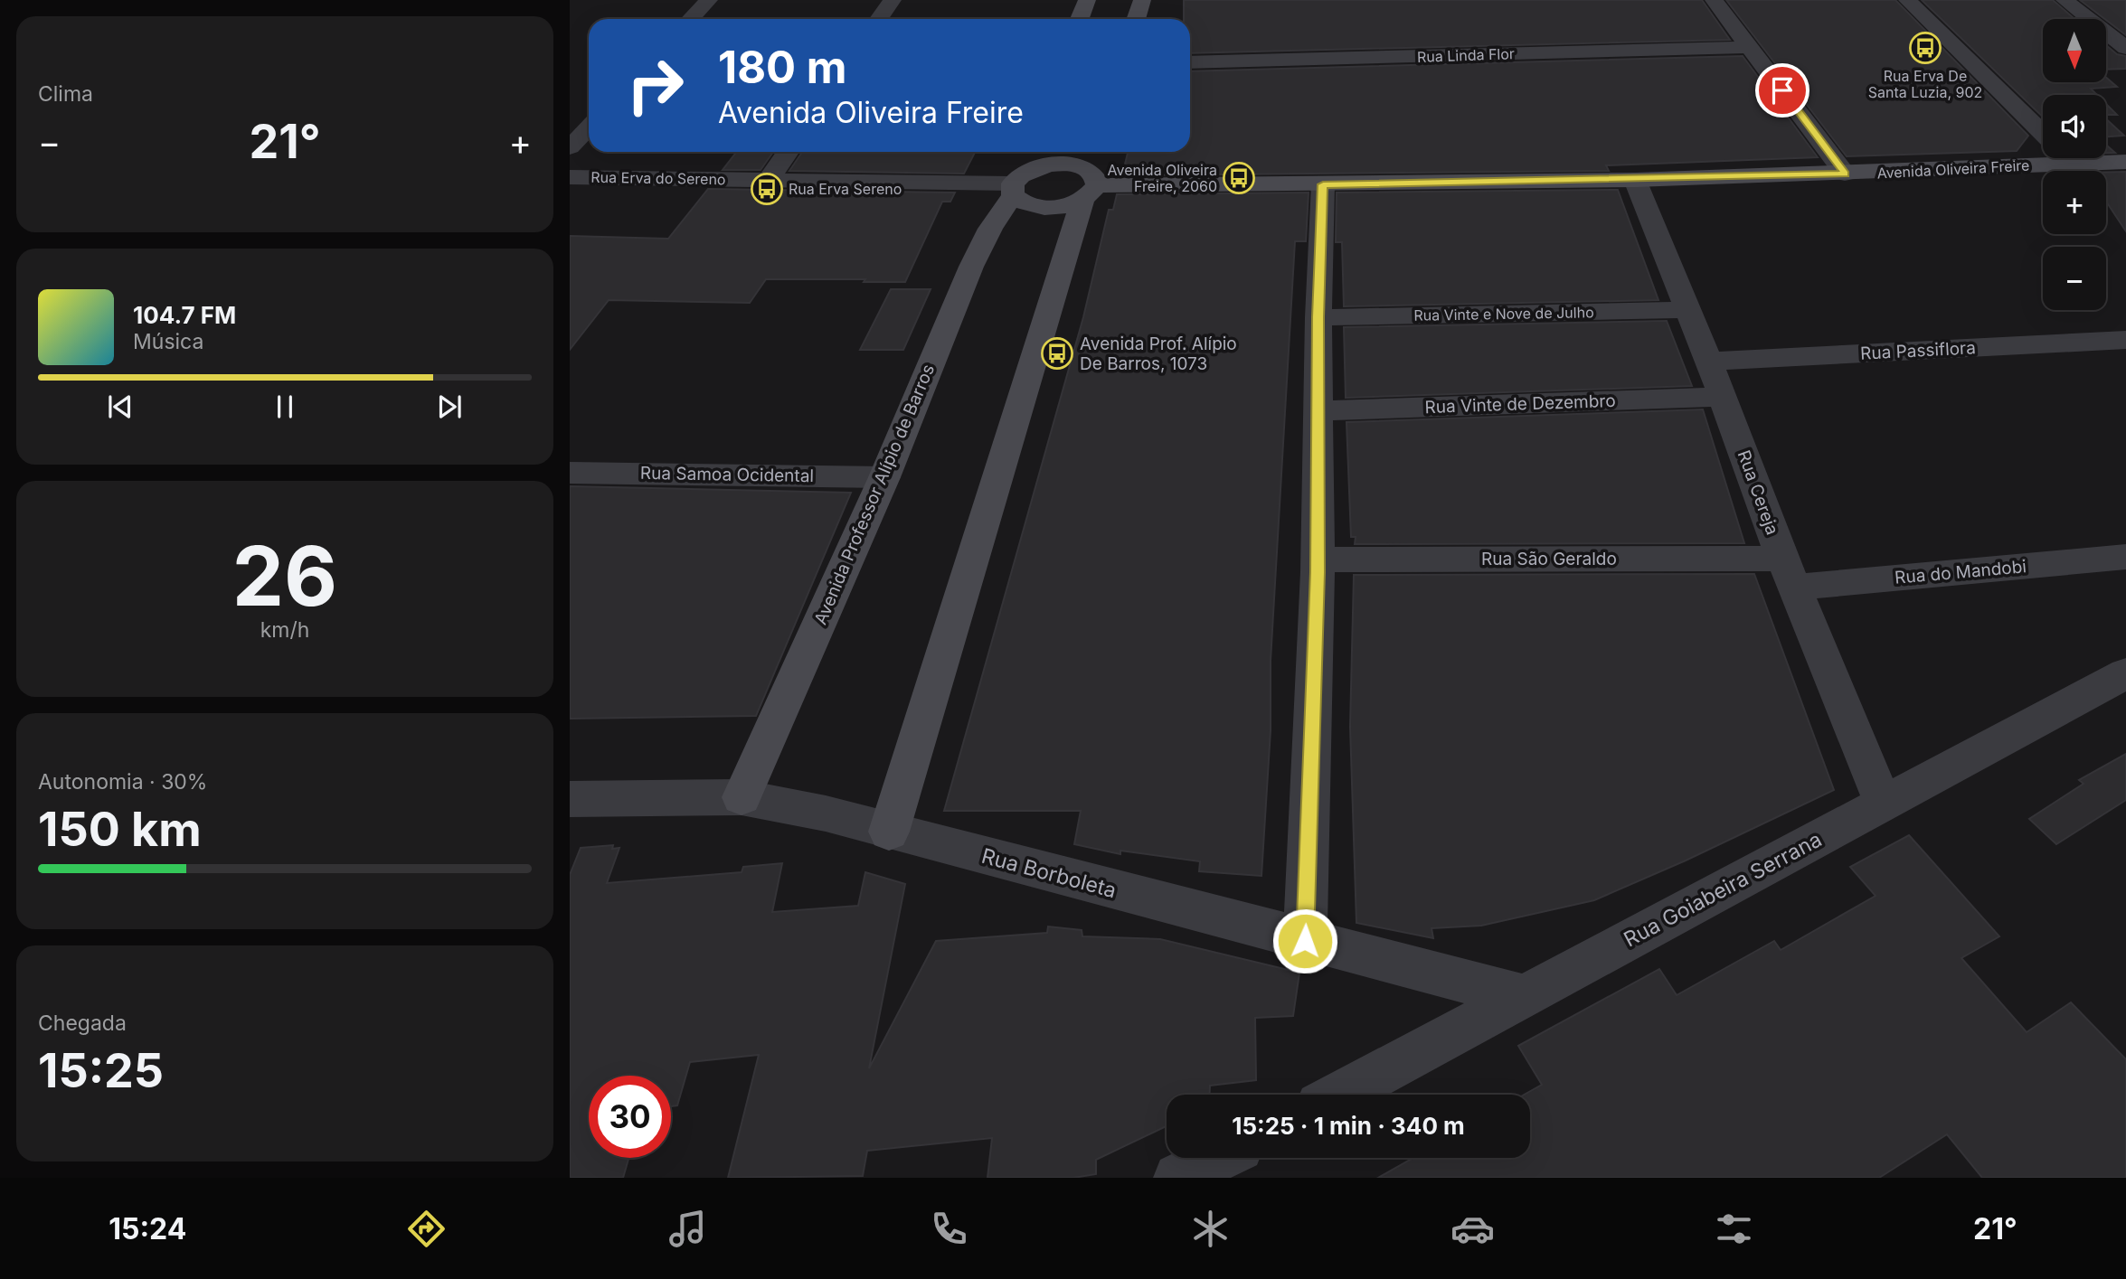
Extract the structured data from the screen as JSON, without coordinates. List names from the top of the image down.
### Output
{
  "streets": {
    "street": [
      "Rua Linda Flor",
      "Avenida Oliveira Freire",
      "Rua Erva do Sereno",
      "Rua Vinte e Nove de Julho",
      "Rua Passiflora",
      "Rua Vinte de Dezembro",
      "Rua Samoa Ocidental",
      "Rua Cereja",
      "Avenida Professor Alípio de Barros",
      "Rua São Geraldo",
      "Rua do Mandobi",
      "Rua Borboleta",
      "Rua Goiabeira Serrana"
    ]
  },
  "crossings": [
    ["Avenida Oliveira Freire", "Rua Cereja"],
    ["Rua Erva do Sereno", "Avenida Professor Alípio de Barros"],
    ["Rua Vinte e Nove de Julho", "Rua Cereja"],
    ["Rua Passiflora", "Rua Cereja"],
    ["Rua Vinte de Dezembro", "Rua Cereja"],
    ["Rua Samoa Ocidental", "Avenida Professor Alípio de Barros"],
    ["Rua Cereja", "Rua São Geraldo"],
    ["Rua Cereja", "Rua do Mandobi"],
    ["Rua Cereja", "Rua Goiabeira Serrana"],
    ["Avenida Professor Alípio de Barros", "Rua Borboleta"],
    ["Rua São Geraldo", "Rua do Mandobi"],
    ["Rua Borboleta", "Rua Goiabeira Serrana"]
  ],
  "places": {
    "bus stop": [
      "Rua Erva De Santa Luzia, 902",
      "Avenida Oliveira Freire, 2060",
      "Rua Erva Sereno",
      "Avenida Prof. Alípio De Barros, 1073"
    ]
  },
  "north": "bottom",
  "page": {
    "tile": [
      "Clima",
      ["26", "km/h"],
      ["Autonomia · 30%", "150 km"],
      ["Chegada", "15:25"]
    ],
    "map_buttons": ["+", "−"],
    "turn": ["180 m", "Avenida Oliveira Freire"],
    "heat": ["−", "21°", "+"],
    "song": ["104.7 FM", "Música"],
    "limit": "30",
    "trip": "15:25 · 1 min · 340 m",
    "tabs": ["15:24", "21°"]
  }
}
